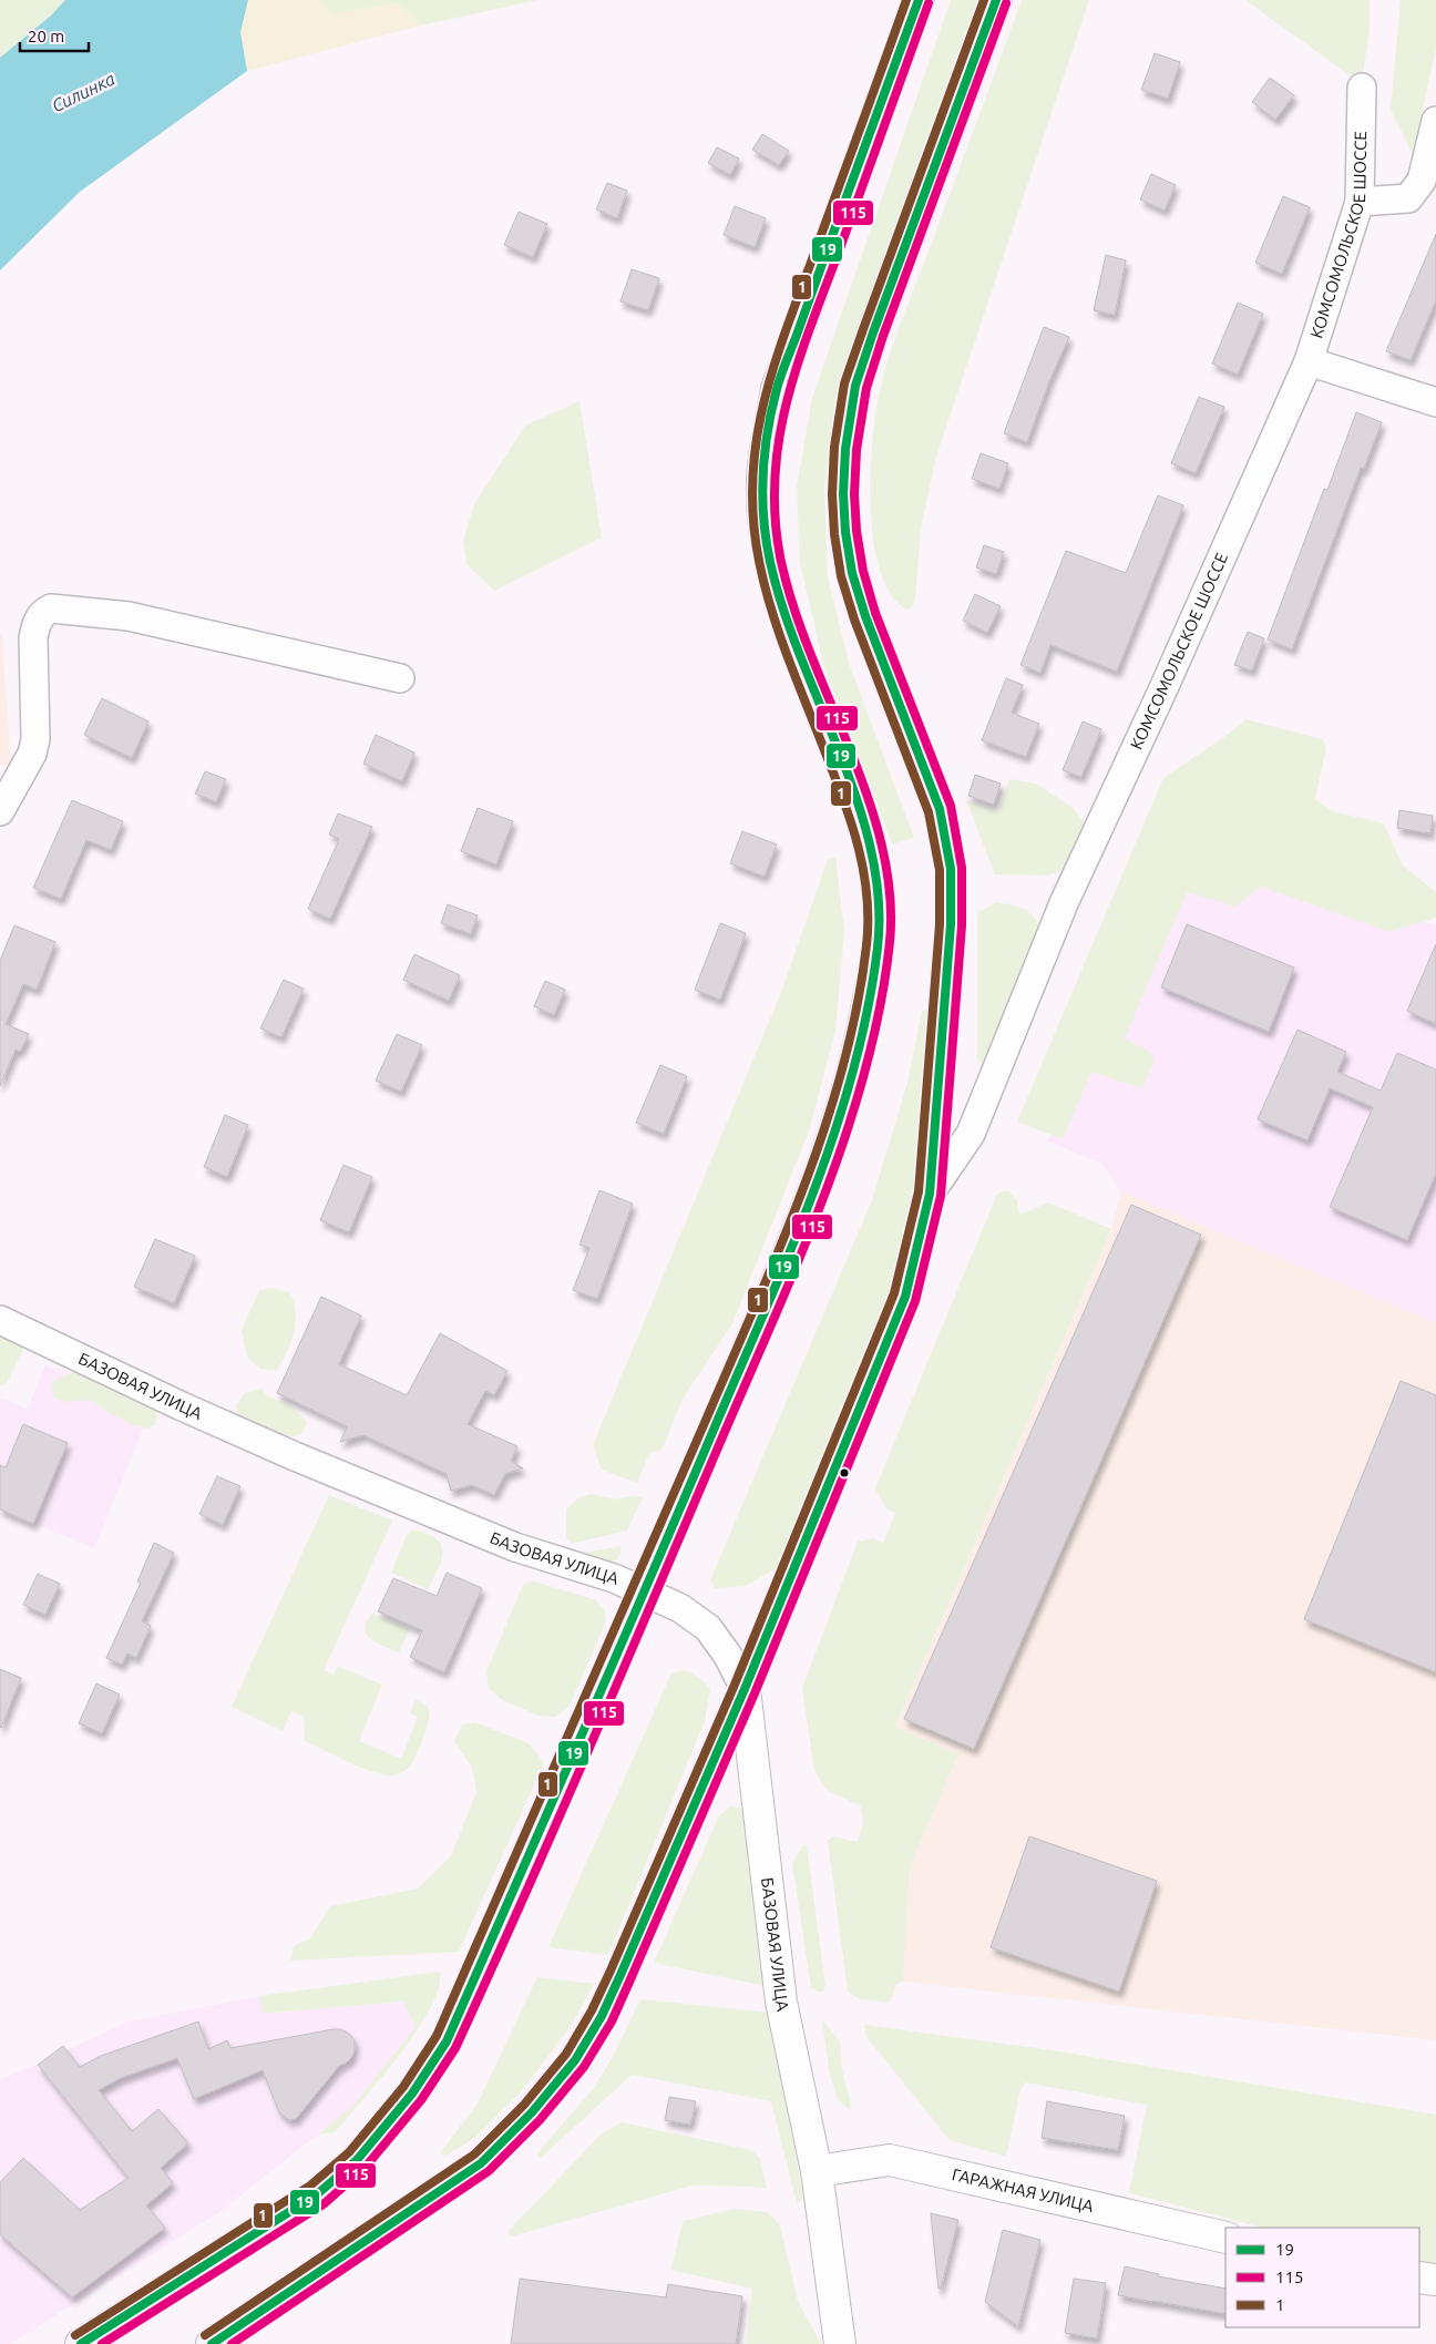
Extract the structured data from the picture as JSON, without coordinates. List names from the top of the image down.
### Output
{
  "streets": {
    "main road": ["КОМСОМОЛЬСКОЕ ШОССЕ"],
    "street": ["БАЗОВАЯ УЛИЦА", "ГАРАЖНАЯ УЛИЦА"]
  },
  "crossings": [
    ["КОМСОМОЛЬСКОЕ ШОССЕ", "БАЗОВАЯ УЛИЦА"],
    ["БАЗОВАЯ УЛИЦА", "ГАРАЖНАЯ УЛИЦА"]
  ],
  "water": ["Силинка"],
  "lines": ["transit line 19", "transit line 1", "transit line 115"],
  "legend": ["19", "115", "1"],
  "scale_bar": "20 m"
}
